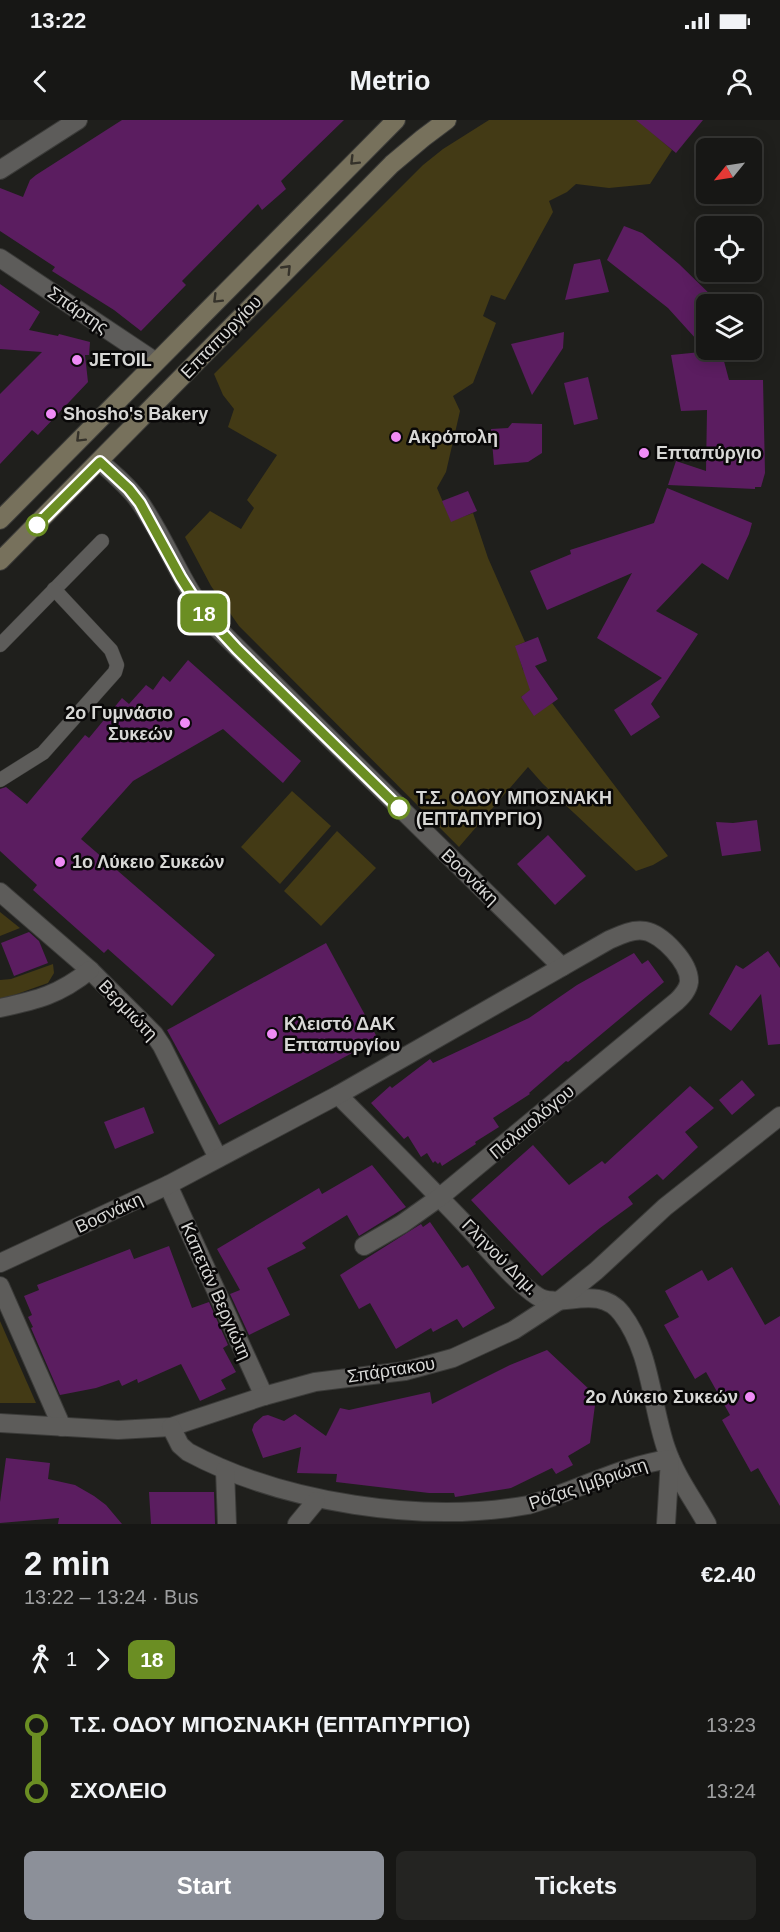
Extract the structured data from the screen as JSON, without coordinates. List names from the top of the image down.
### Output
{
  "streets": {
    "main road": ["Επταπυργίου"],
    "street": [
      "Σπάρτης",
      "Βοσνάκη",
      "Βερμιώτη",
      "Παλαιολόγου",
      "Γληνού Δημ.",
      "Καπετάν Βεργιώτη",
      "Σπάρτακου",
      "Ρόζας Ιμβριώτη"
    ]
  },
  "crossings": [
    ["Σπάρτης", "Επταπυργίου"],
    ["Επταπυργίου", "Βοσνάκη"],
    ["Βοσνάκη", "Βερμιώτη"],
    ["Βοσνάκη", "Παλαιολόγου"],
    ["Βοσνάκη", "Γληνού Δημ."],
    ["Βοσνάκη", "Καπετάν Βεργιώτη"],
    ["Παλαιολόγου", "Γληνού Δημ."],
    ["Γληνού Δημ.", "Σπάρτακου"],
    ["Γληνού Δημ.", "Ρόζας Ιμβριώτη"],
    ["Καπετάν Βεργιώτη", "Σπάρτακου"],
    ["Σπάρτακου", "Ρόζας Ιμβριώτη"]
  ],
  "places": [
    "JETOIL",
    "Shosho's Bakery",
    "Ακρόπολη",
    "Επταπύργιο",
    "2ο Γυμνάσιο Συκεών",
    "Τ.Σ. ΟΔΟΥ ΜΠΟΣΝΑΚΗ (ΕΠΤΑΠΥΡΓΙΟ)",
    "1ο Λύκειο Συκεών",
    "Κλειστό ΔΑΚ Επταπυργίου",
    "2ο Λύκειο Συκεών"
  ],
  "lines": ["bus line 18"],
  "north": "bottom left",
  "page": {
    "status": "13:22",
    "header": "Metrio",
    "on_map": "18",
    "heading": ["2 min", "13:22 – 13:24 · Bus", "€2.40"],
    "legs": ["1", "18"],
    "list": [
      {
        "name": "Τ.Σ. ΟΔΟΥ ΜΠΟΣΝΑΚΗ (ΕΠΤΑΠΥΡΓΙΟ)",
        "value": "13:23"
      },
      {
        "name": "ΣΧΟΛΕΙΟ",
        "value": "13:24"
      }
    ],
    "buttons": ["Start", "Tickets"]
  }
}
